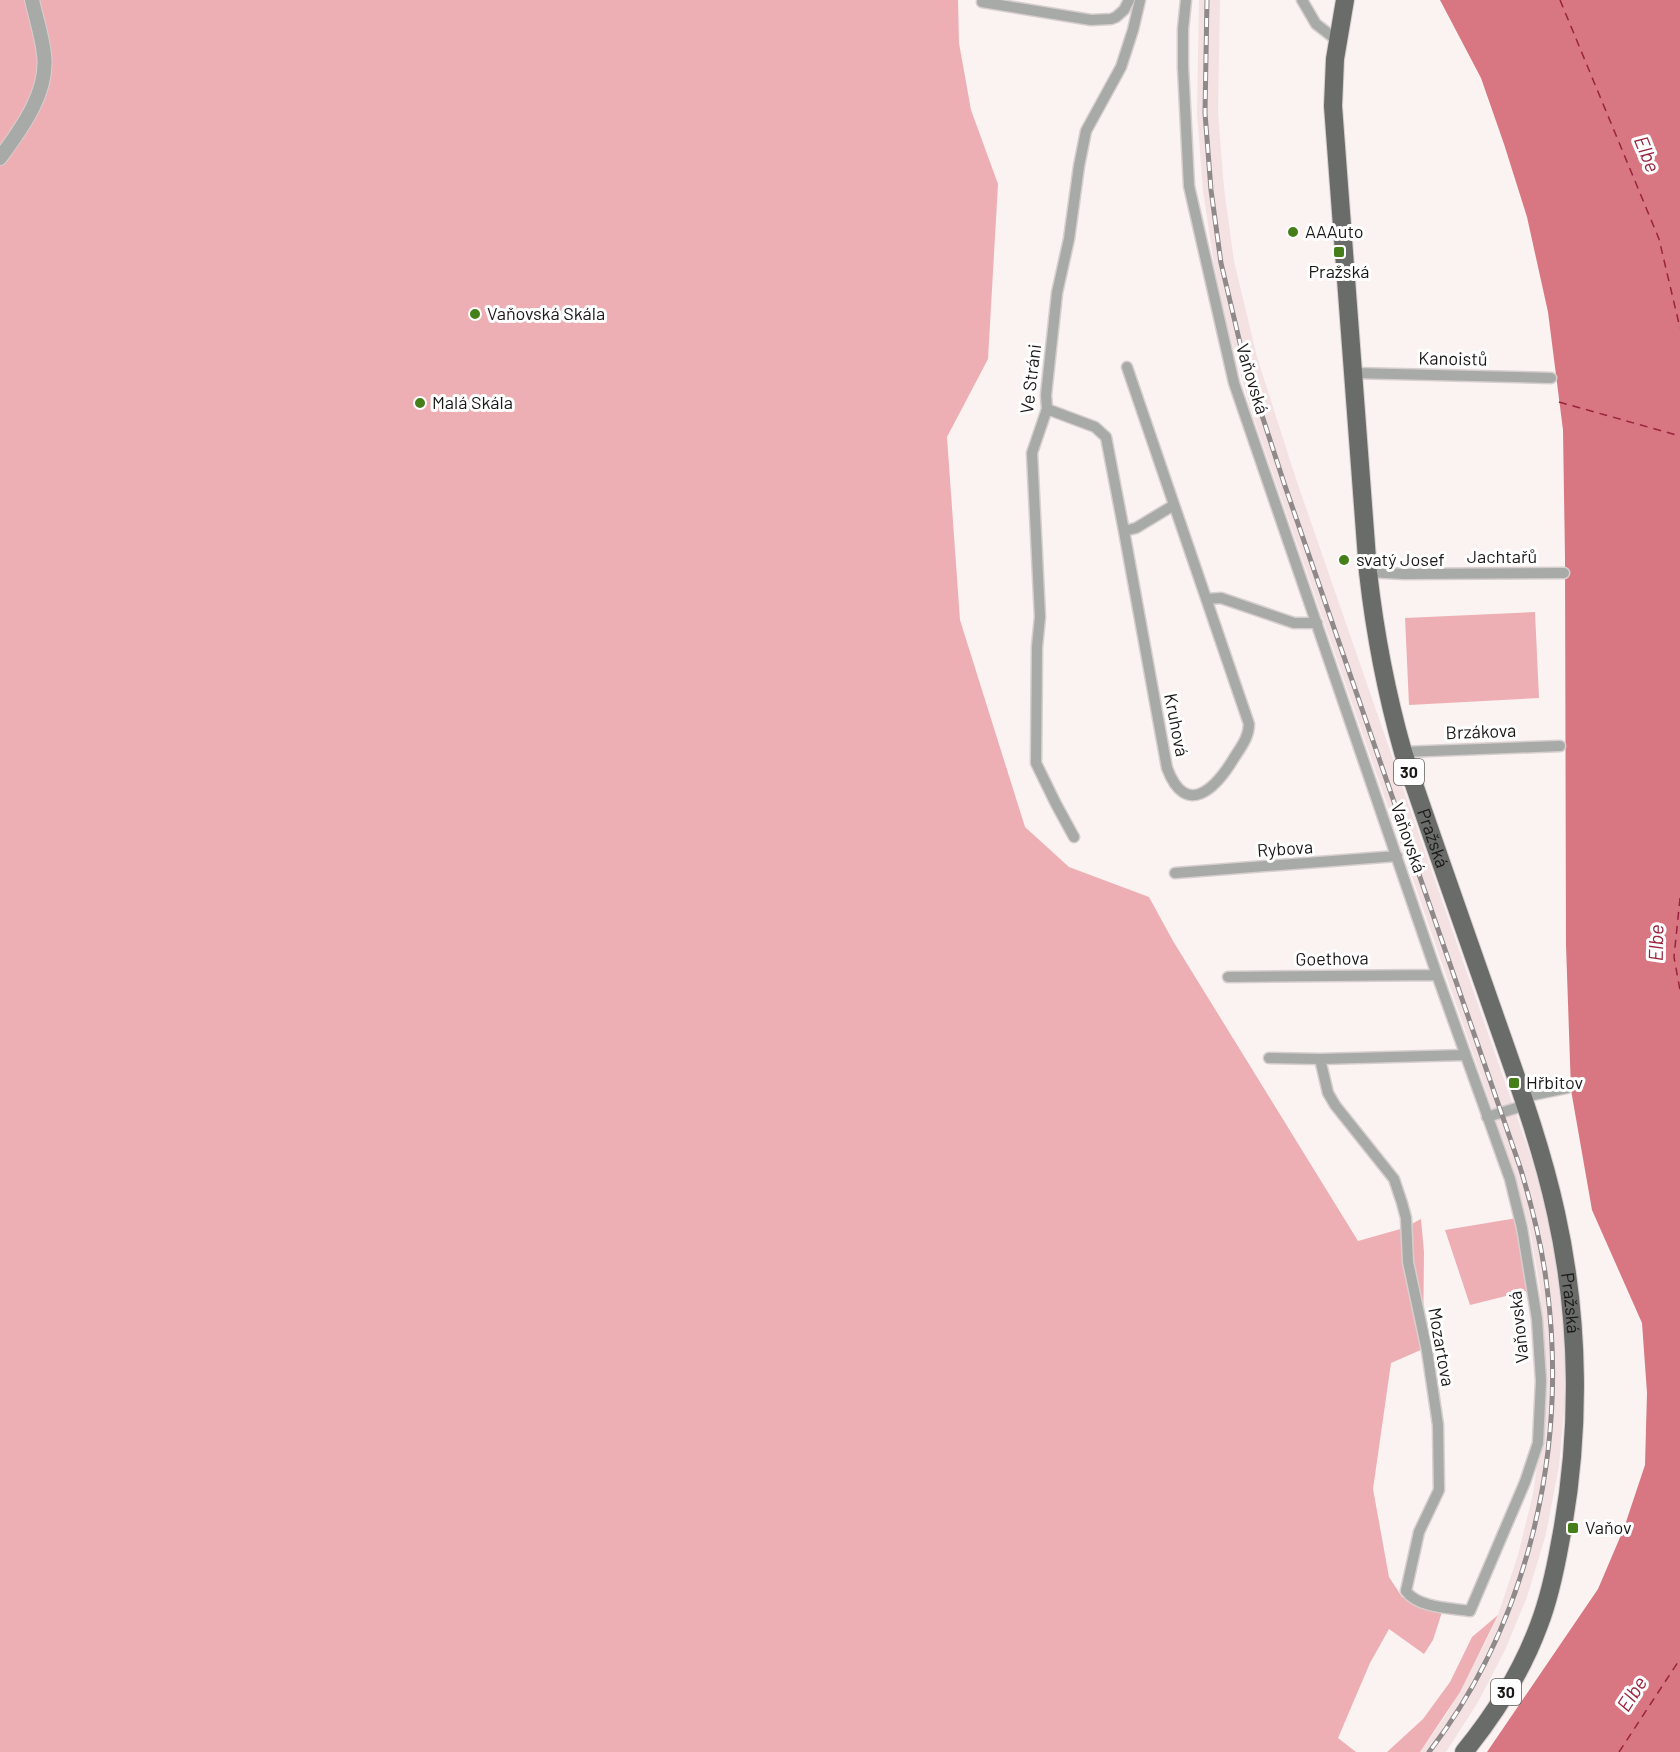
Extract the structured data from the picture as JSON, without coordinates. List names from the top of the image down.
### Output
{
  "streets": {
    "main road": ["30", "Pražská"],
    "street": [
      "Kanoistů",
      "Ve Stráni",
      "Vaňovská",
      "Jachtařů",
      "Kruhová",
      "Brzákova",
      "Rybova",
      "Goethova",
      "Mozartova"
    ]
  },
  "crossings": [
    ["Kanoistů", "Pražská"],
    ["Ve Stráni", "Kruhová"],
    ["Vaňovská", "Rybova"],
    ["Vaňovská", "Goethova"],
    ["Vaňovská", "Mozartova"],
    ["Jachtařů", "Pražská"],
    ["Brzákova", "Pražská"]
  ],
  "water": ["Elbe"],
  "places": {
    "other": [
      "AAAuto",
      "Vaňovská Skála",
      "Malá Skála",
      "svatý Josef"
    ],
    "transit": ["Pražská", "Hřbitov", "Vaňov"]
  }
}
